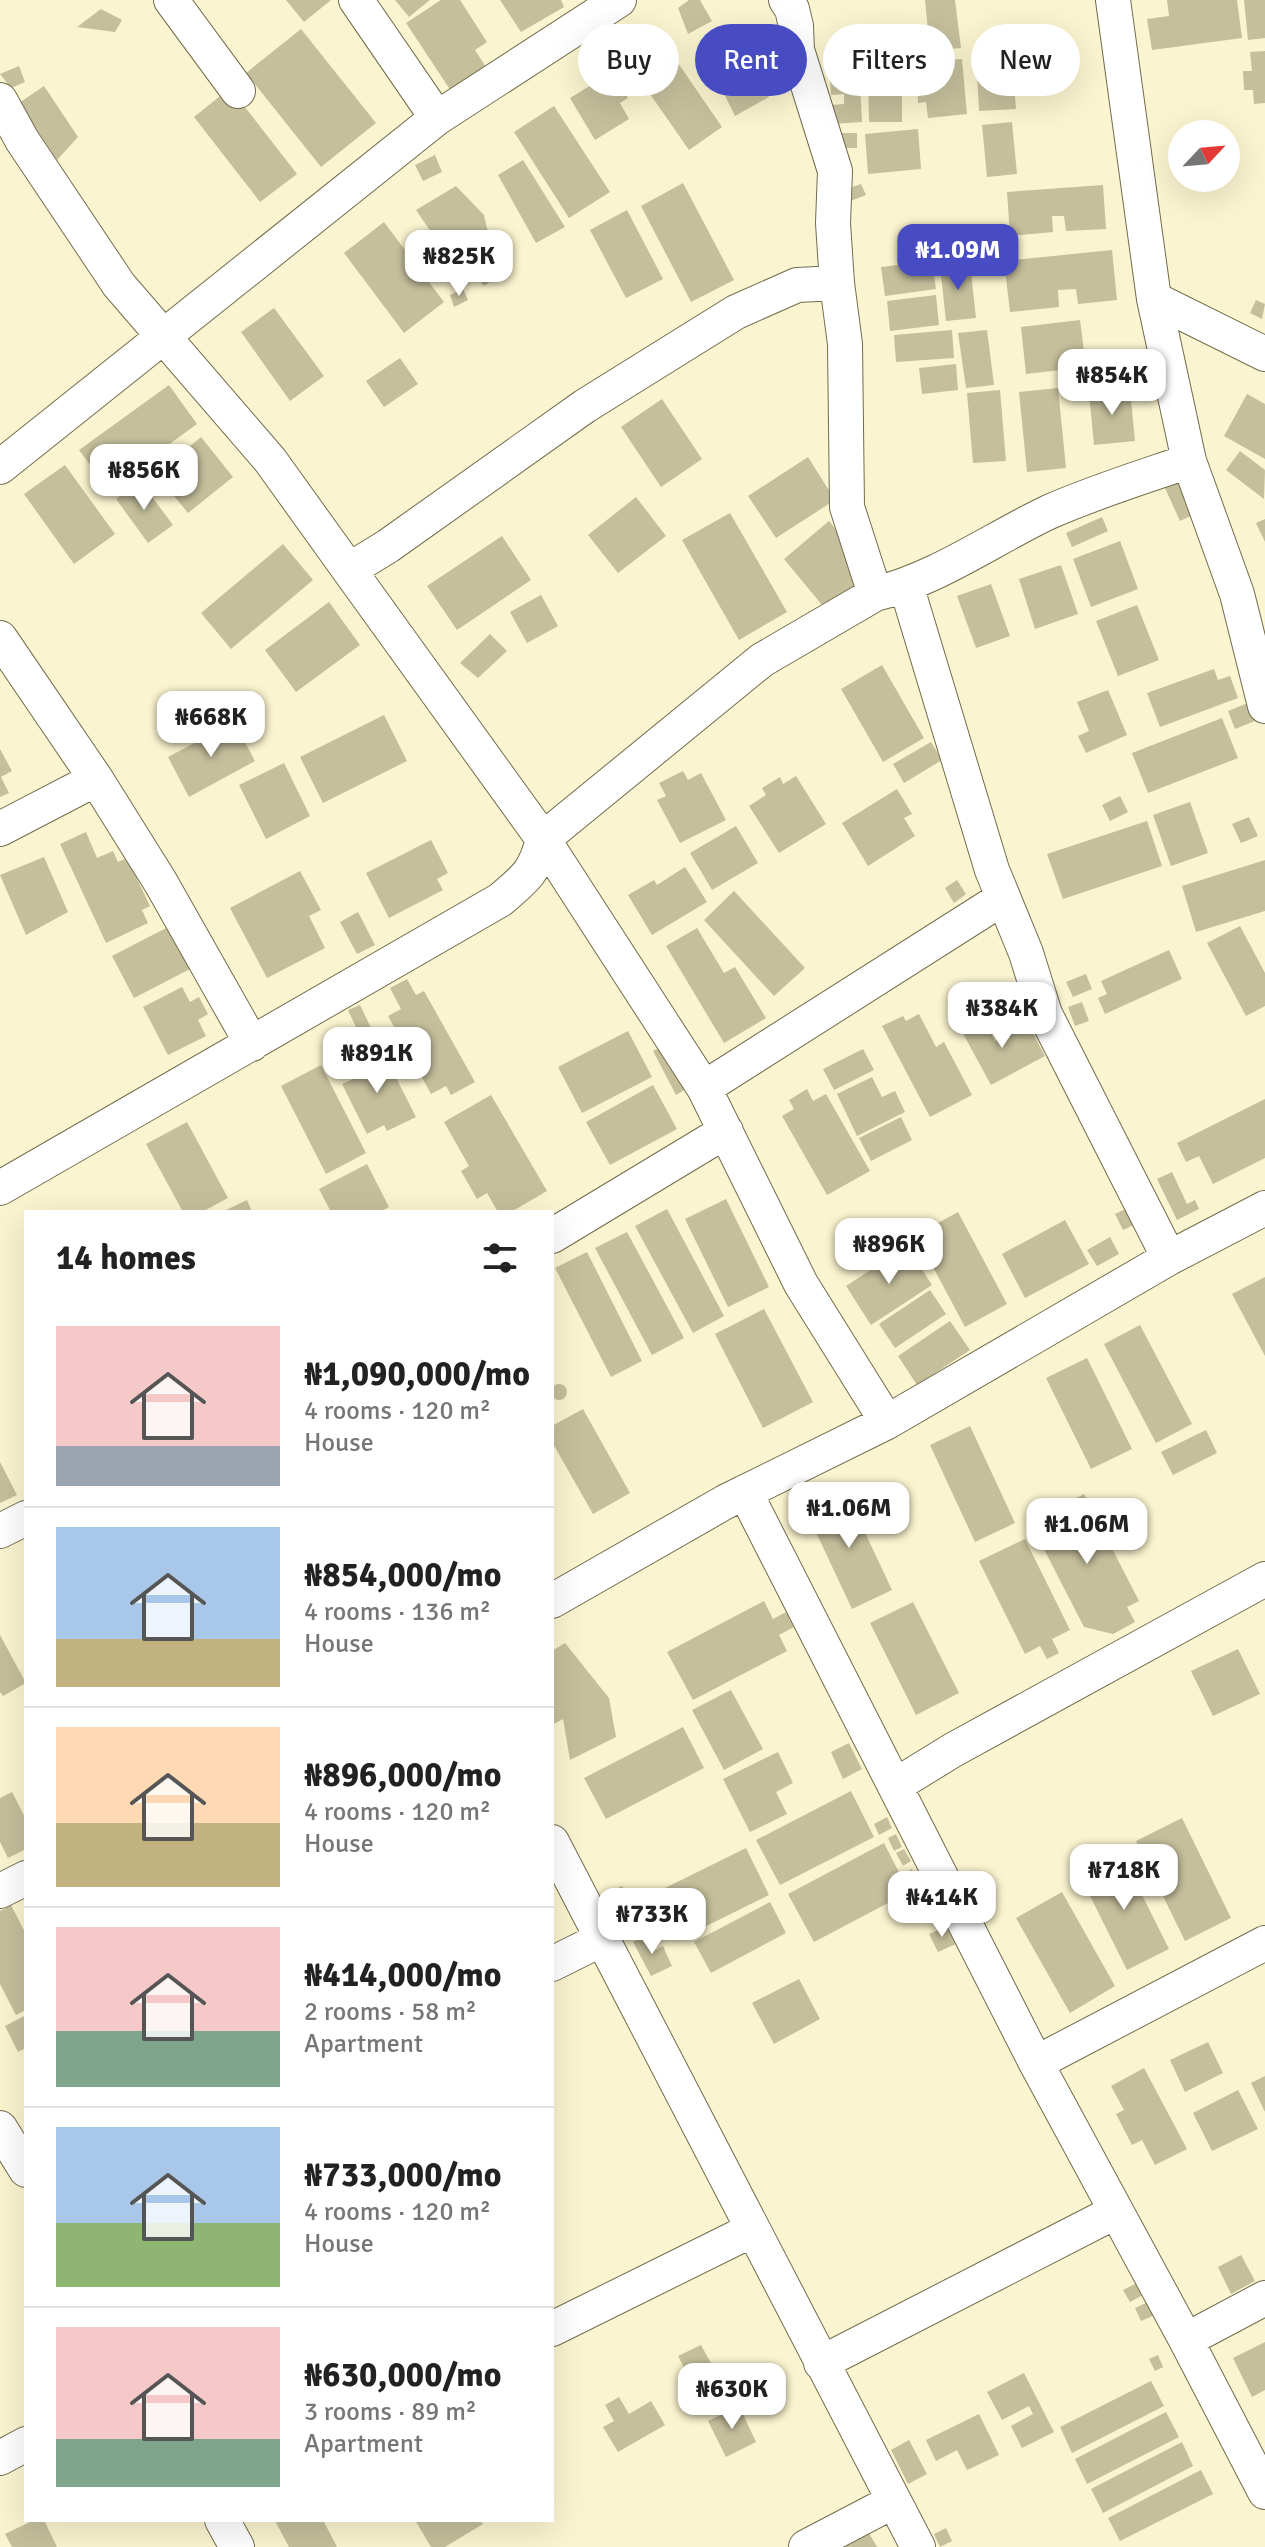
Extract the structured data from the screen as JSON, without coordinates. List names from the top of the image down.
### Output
{
  "north": "top right",
  "page": {
    "chip": [
      "Buy",
      "Rent",
      "Filters",
      "New"
    ],
    "price": [
      "₦1.09M",
      "₦825K",
      "₦854K",
      "₦856K",
      "₦668K",
      "₦384K",
      "₦891K",
      "₦896K",
      "₦1.06M",
      "₦1.06M",
      "₦718K",
      "₦414K",
      "₦733K",
      "₦630K"
    ],
    "heading": "14 homes",
    "list": [
      {
        "name": "₦1,090,000/mo",
        "note": "4 rooms · 120 m² · House"
      },
      {
        "name": "₦854,000/mo",
        "note": "4 rooms · 136 m² · House"
      },
      {
        "name": "₦896,000/mo",
        "note": "4 rooms · 120 m² · House"
      },
      {
        "name": "₦414,000/mo",
        "note": "2 rooms · 58 m² · Apartment"
      },
      {
        "name": "₦733,000/mo",
        "note": "4 rooms · 120 m² · House"
      },
      {
        "name": "₦630,000/mo",
        "note": "3 rooms · 89 m² · Apartment"
      }
    ]
  }
}
